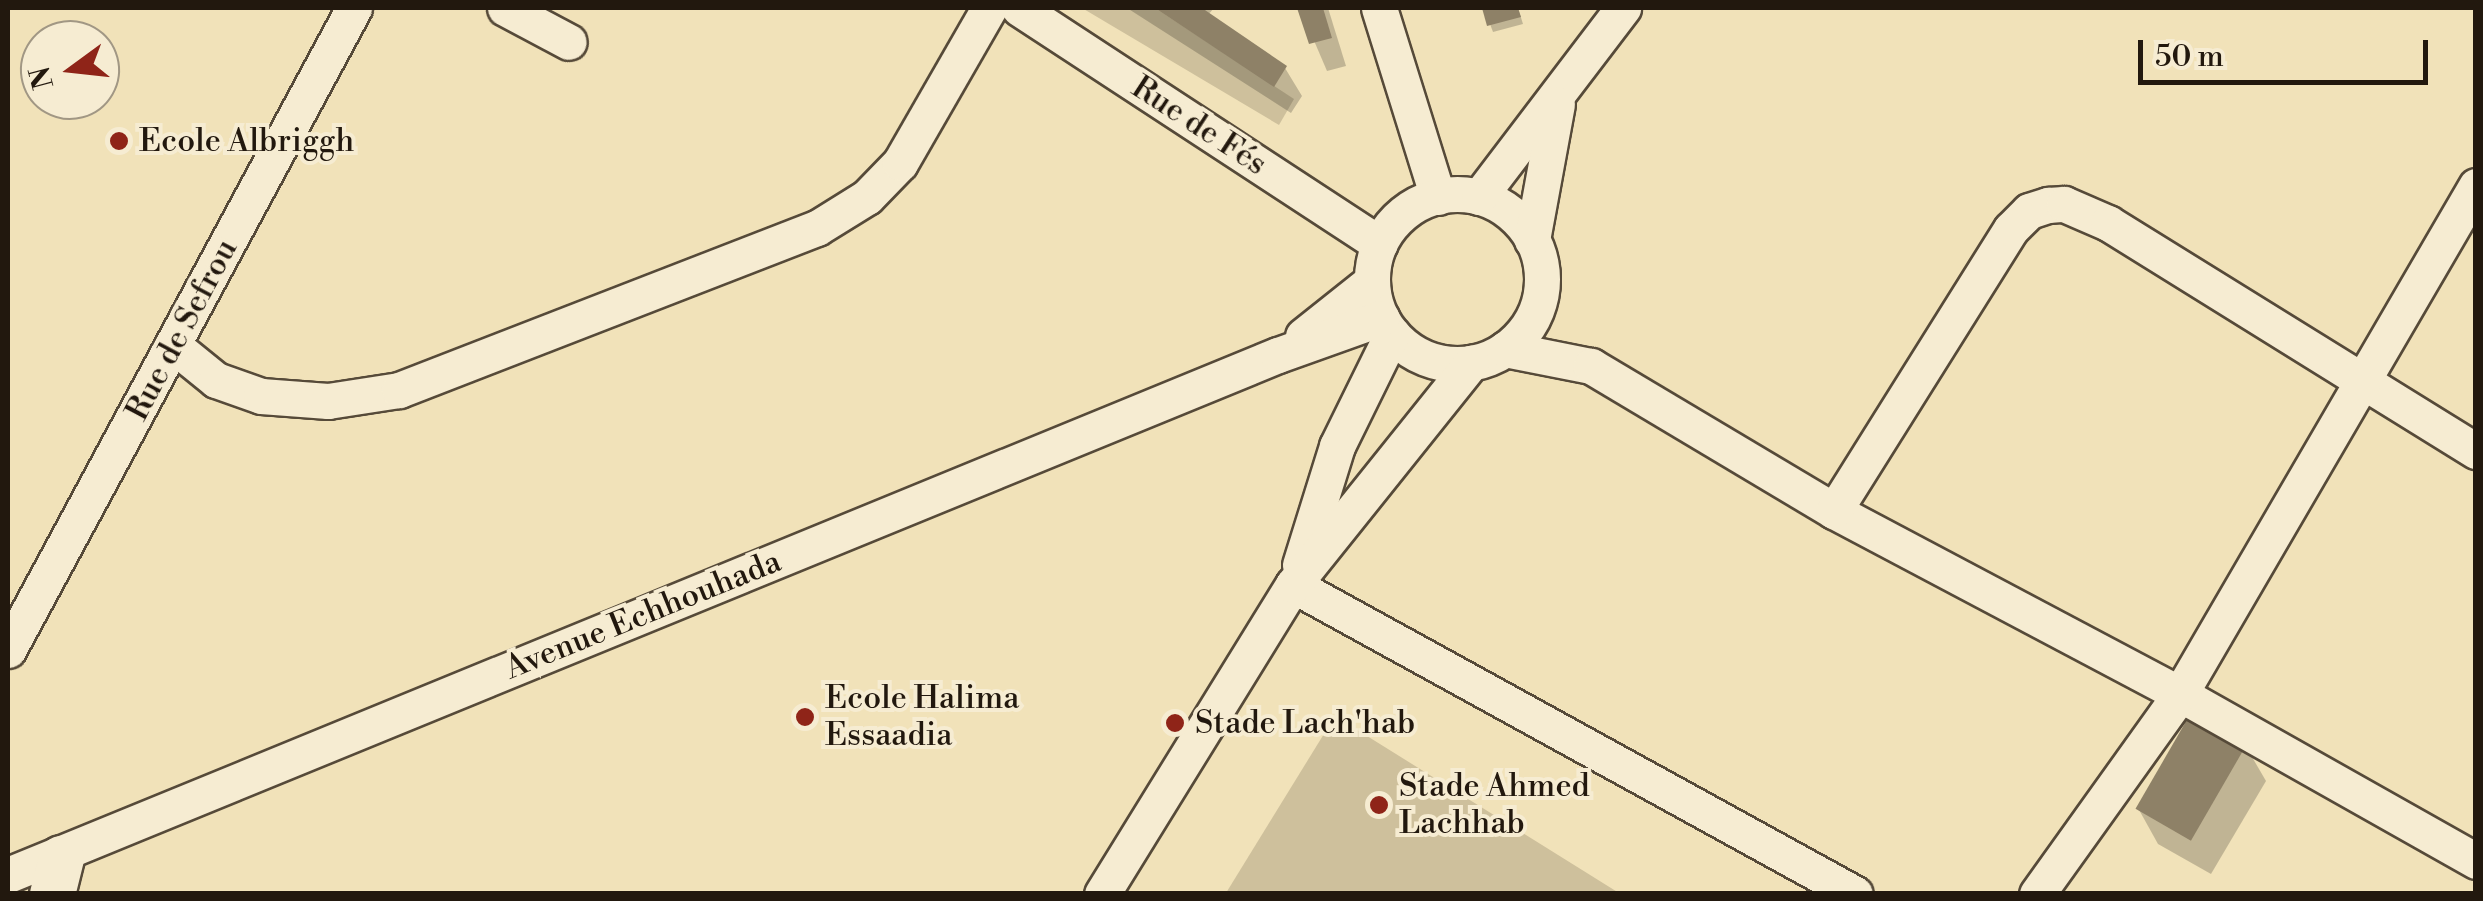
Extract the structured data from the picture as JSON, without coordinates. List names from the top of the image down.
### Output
{
  "streets": {
    "street": ["Rue de Fés", "Rue de Sefrou", "Avenue Echhouhada"]
  },
  "crossings": [
    ["Rue de Fés", "Avenue Echhouhada"]
  ],
  "places": [
    "Ecole Albriggh",
    "Ecole Halima Essaadia",
    "Stade Lach'hab",
    "Stade Ahmed Lachhab"
  ],
  "scale_bar": "50 m",
  "north": "left"
}
